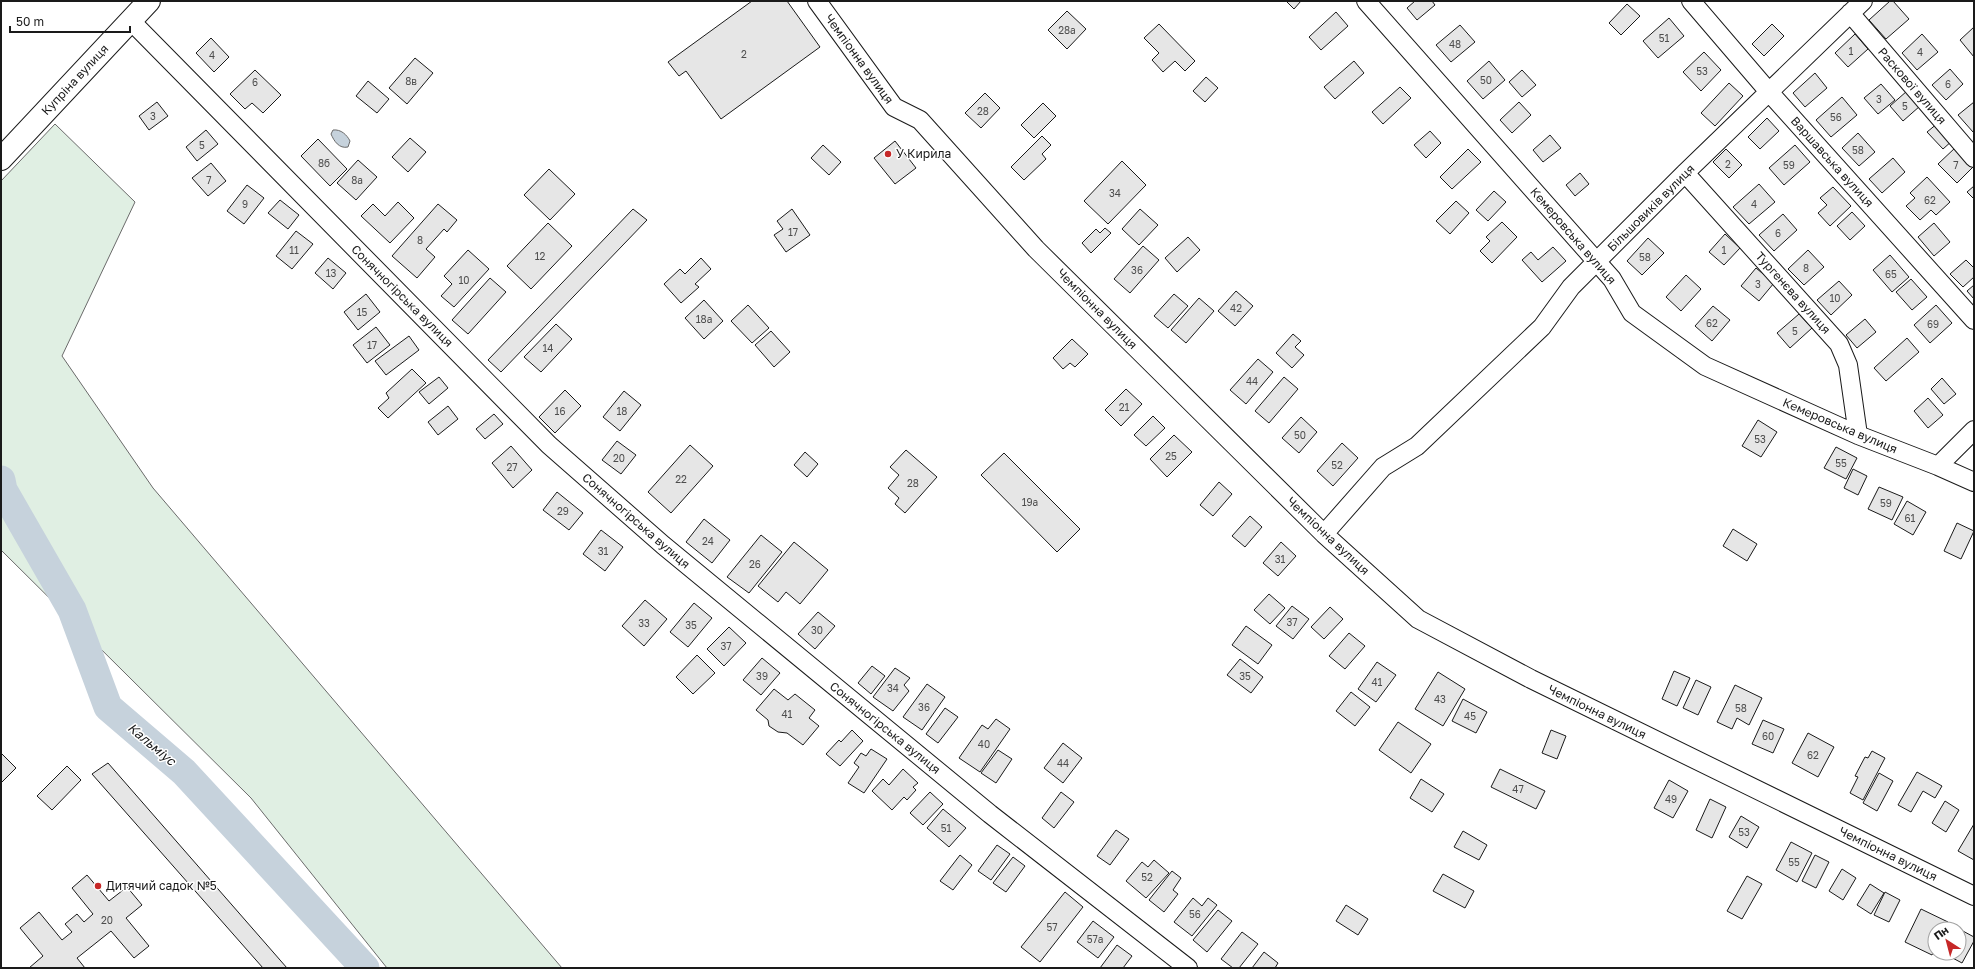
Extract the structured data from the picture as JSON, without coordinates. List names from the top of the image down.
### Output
{
  "streets": {
    "main road": ["Купріна вулиця"],
    "street": [
      "Чемпіонна вулиця",
      "Раскової вулиця",
      "Варшавська вулиця",
      "Більшовиків вулиця",
      "Кемеровська вулиця",
      "Тургенєва вулиця",
      "Сонячногірська вулиця"
    ]
  },
  "crossings": [
    ["Чемпіонна вулиця", "Більшовиків вулиця"],
    ["Купріна вулиця", "Сонячногірська вулиця"],
    ["Раскової вулиця", "Більшовиків вулиця"],
    ["Варшавська вулиця", "Більшовиків вулиця"],
    ["Більшовиків вулиця", "Кемеровська вулиця"],
    ["Більшовиків вулиця", "Тургенєва вулиця"],
    ["Кемеровська вулиця", "Тургенєва вулиця"]
  ],
  "water": ["Кальміус"],
  "places": ["У Кирила", "Дитячий садок №5"],
  "house_numbers": [
    "28а",
    "51",
    "48",
    "1",
    "4",
    "2",
    "4",
    "53",
    "50",
    "8в",
    "6",
    "6",
    "3",
    "5",
    "28",
    "3",
    "56",
    "5",
    "58",
    "8б",
    "2",
    "59",
    "7",
    "7",
    "8а",
    "34",
    "62",
    "9",
    "4",
    "17",
    "6",
    "8",
    "11",
    "1",
    "12",
    "58",
    "8",
    "36",
    "13",
    "65",
    "10",
    "3",
    "10",
    "42",
    "15",
    "18а",
    "62",
    "69",
    "5",
    "17",
    "14",
    "44",
    "21",
    "16",
    "18",
    "50",
    "53",
    "25",
    "20",
    "55",
    "52",
    "27",
    "22",
    "28",
    "19а",
    "59",
    "29",
    "61",
    "24",
    "31",
    "31",
    "26",
    "37",
    "33",
    "35",
    "30",
    "37",
    "39",
    "35",
    "41",
    "34",
    "43",
    "36",
    "58",
    "41",
    "45",
    "60",
    "40",
    "62",
    "44",
    "47",
    "49",
    "51",
    "53",
    "55",
    "52",
    "56",
    "20",
    "57",
    "57а"
  ],
  "scale_bar": "50 m",
  "north": "top left"
}
